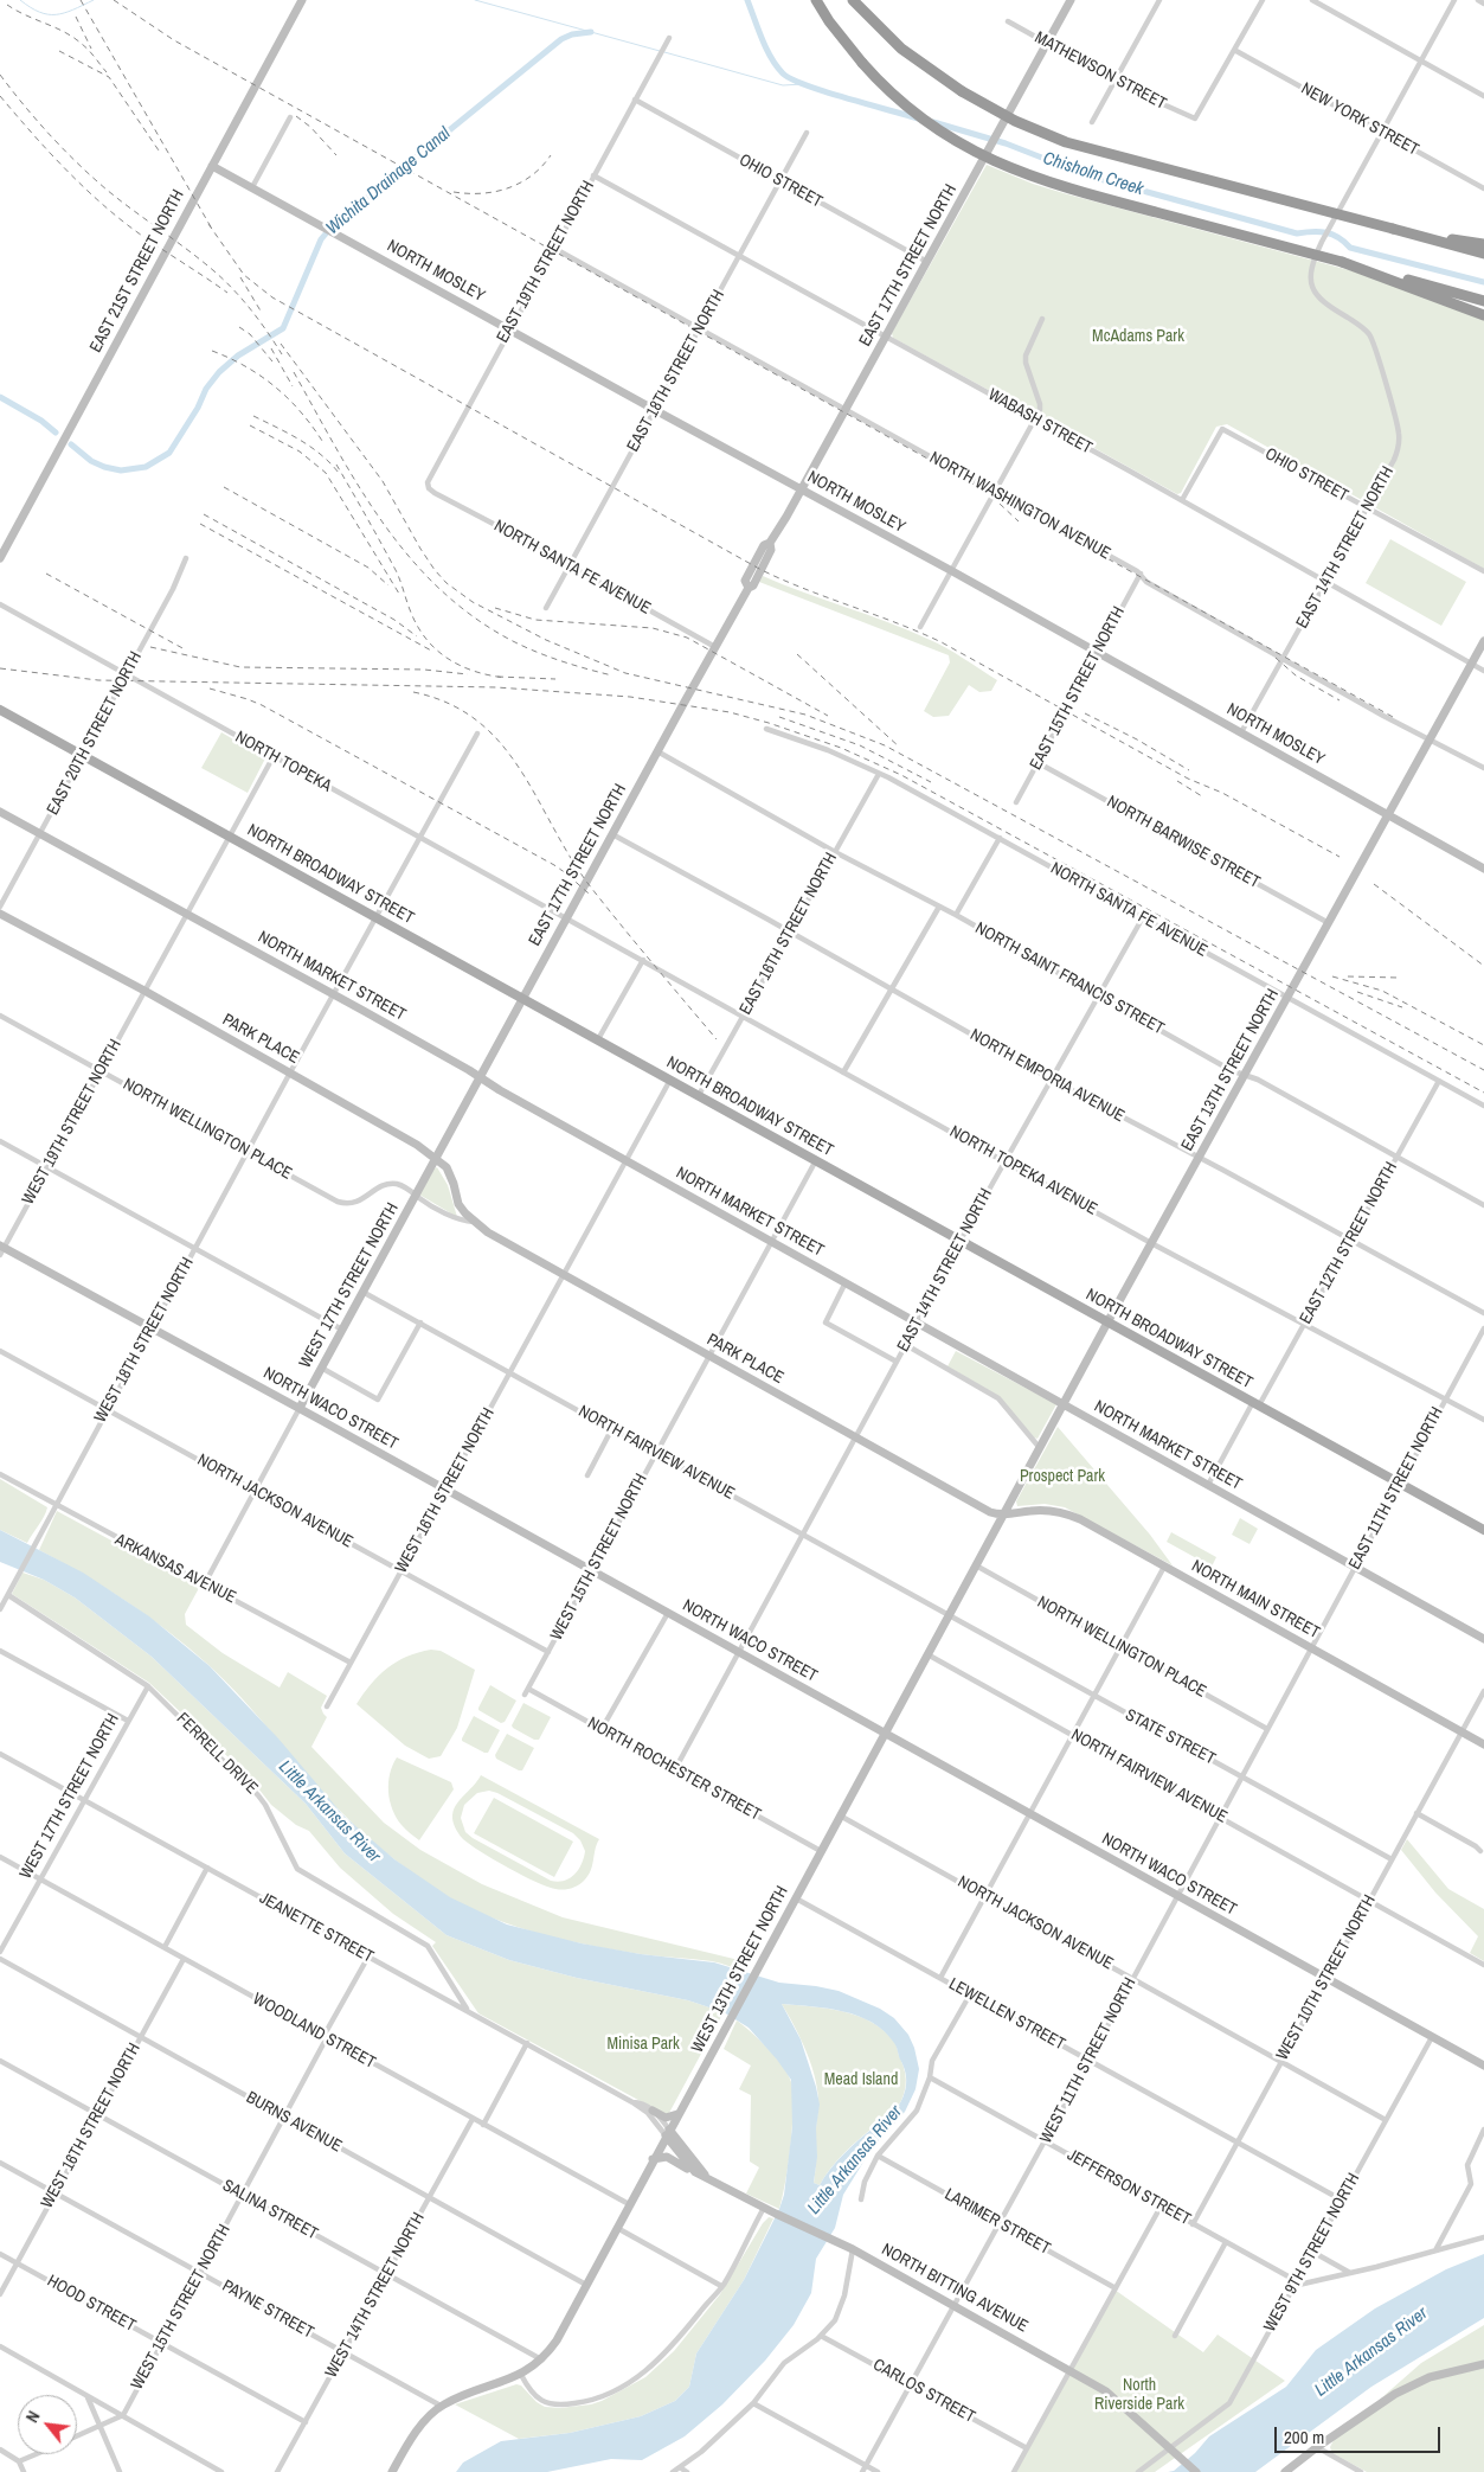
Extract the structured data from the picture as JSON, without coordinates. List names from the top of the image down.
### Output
{
  "streets": {
    "main road": ["NORTH BROADWAY STREET"],
    "street": [
      "MATHEWSON STREET",
      "NEW YORK STREET",
      "OHIO STREET",
      "EAST 19TH STREET NORTH",
      "EAST 17TH STREET NORTH",
      "EAST 21ST STREET NORTH",
      "NORTH MOSLEY",
      "EAST 18TH STREET NORTH",
      "WABASH STREET",
      "NORTH WASHINGTON AVENUE",
      "EAST 14TH STREET NORTH",
      "NORTH SANTA FE AVENUE",
      "EAST 15TH STREET NORTH",
      "EAST 20TH STREET NORTH",
      "NORTH TOPEKA",
      "NORTH BARWISE STREET",
      "EAST 16TH STREET NORTH",
      "NORTH MARKET STREET",
      "NORTH SAINT FRANCIS STREET",
      "PARK PLACE",
      "EAST 13TH STREET NORTH",
      "NORTH EMPORIA AVENUE",
      "WEST 19TH STREET NORTH",
      "NORTH WELLINGTON PLACE",
      "NORTH TOPEKA AVENUE",
      "EAST 12TH STREET NORTH",
      "WEST 17TH STREET NORTH",
      "WEST 18TH STREET NORTH",
      "NORTH WACO STREET",
      "NORTH FAIRVIEW AVENUE",
      "EAST 11TH STREET NORTH",
      "WEST 16TH STREET NORTH",
      "NORTH JACKSON AVENUE",
      "WEST 15TH STREET NORTH",
      "ARKANSAS AVENUE",
      "NORTH MAIN STREET",
      "STATE STREET",
      "FERRELL DRIVE",
      "NORTH ROCHESTER STREET",
      "JEANETTE STREET",
      "WEST 13TH STREET NORTH",
      "WEST 10TH STREET NORTH",
      "LEWELLEN STREET",
      "WOODLAND STREET",
      "WEST 11TH STREET NORTH",
      "BURNS AVENUE",
      "JEFFERSON STREET",
      "SALINA STREET",
      "LARIMER STREET",
      "WEST 9TH STREET NORTH",
      "NORTH BITTING AVENUE",
      "WEST 14TH STREET NORTH",
      "HOOD STREET",
      "PAYNE STREET",
      "CARLOS STREET"
    ]
  },
  "crossings": [
    ["MATHEWSON STREET", "NEW YORK STREET"],
    ["MATHEWSON STREET", "EAST 17TH STREET NORTH"],
    ["NEW YORK STREET", "EAST 14TH STREET NORTH"],
    ["OHIO STREET", "EAST 19TH STREET NORTH"],
    ["OHIO STREET", "EAST 17TH STREET NORTH"],
    ["OHIO STREET", "EAST 18TH STREET NORTH"],
    ["OHIO STREET", "WABASH STREET"],
    ["OHIO STREET", "EAST 14TH STREET NORTH"],
    ["EAST 19TH STREET NORTH", "NORTH MOSLEY"],
    ["EAST 19TH STREET NORTH", "WABASH STREET"],
    ["EAST 19TH STREET NORTH", "NORTH WASHINGTON AVENUE"],
    ["EAST 19TH STREET NORTH", "NORTH SANTA FE AVENUE"],
    ["EAST 17TH STREET NORTH", "NORTH MOSLEY"],
    ["EAST 17TH STREET NORTH", "WABASH STREET"],
    ["EAST 17TH STREET NORTH", "NORTH WASHINGTON AVENUE"],
    ["EAST 17TH STREET NORTH", "NORTH SANTA FE AVENUE"],
    ["EAST 17TH STREET NORTH", "NORTH TOPEKA"],
    ["EAST 17TH STREET NORTH", "NORTH BROADWAY STREET"],
    ["EAST 17TH STREET NORTH", "NORTH MARKET STREET"],
    ["EAST 17TH STREET NORTH", "NORTH SAINT FRANCIS STREET"],
    ["EAST 17TH STREET NORTH", "PARK PLACE"],
    ["EAST 17TH STREET NORTH", "NORTH EMPORIA AVENUE"],
    ["EAST 17TH STREET NORTH", "NORTH TOPEKA AVENUE"],
    ["EAST 17TH STREET NORTH", "WEST 17TH STREET NORTH"],
    ["EAST 21ST STREET NORTH", "NORTH MOSLEY"],
    ["NORTH MOSLEY", "EAST 18TH STREET NORTH"],
    ["NORTH MOSLEY", "EAST 14TH STREET NORTH"],
    ["NORTH MOSLEY", "EAST 15TH STREET NORTH"],
    ["NORTH MOSLEY", "EAST 13TH STREET NORTH"],
    ["EAST 18TH STREET NORTH", "WABASH STREET"],
    ["EAST 18TH STREET NORTH", "NORTH WASHINGTON AVENUE"],
    ["EAST 18TH STREET NORTH", "NORTH SANTA FE AVENUE"],
    ["WABASH STREET", "EAST 14TH STREET NORTH"],
    ["WABASH STREET", "EAST 13TH STREET NORTH"],
    ["NORTH WASHINGTON AVENUE", "EAST 14TH STREET NORTH"],
    ["NORTH WASHINGTON AVENUE", "EAST 15TH STREET NORTH"],
    ["NORTH WASHINGTON AVENUE", "EAST 13TH STREET NORTH"],
    ["EAST 14TH STREET NORTH", "NORTH SANTA FE AVENUE"],
    ["EAST 14TH STREET NORTH", "NORTH BROADWAY STREET"],
    ["EAST 14TH STREET NORTH", "NORTH MARKET STREET"],
    ["EAST 14TH STREET NORTH", "NORTH SAINT FRANCIS STREET"],
    ["EAST 14TH STREET NORTH", "PARK PLACE"],
    ["EAST 14TH STREET NORTH", "NORTH EMPORIA AVENUE"],
    ["EAST 14TH STREET NORTH", "NORTH TOPEKA AVENUE"],
    ["NORTH SANTA FE AVENUE", "EAST 16TH STREET NORTH"],
    ["NORTH SANTA FE AVENUE", "EAST 13TH STREET NORTH"],
    ["NORTH SANTA FE AVENUE", "EAST 12TH STREET NORTH"],
    ["EAST 15TH STREET NORTH", "NORTH BARWISE STREET"],
    ["EAST 20TH STREET NORTH", "NORTH TOPEKA"],
    ["EAST 20TH STREET NORTH", "NORTH BROADWAY STREET"],
    ["EAST 20TH STREET NORTH", "NORTH MARKET STREET"],
    ["NORTH TOPEKA", "NORTH TOPEKA AVENUE"],
    ["NORTH BARWISE STREET", "EAST 13TH STREET NORTH"],
    ["NORTH BROADWAY STREET", "EAST 16TH STREET NORTH"],
    ["NORTH BROADWAY STREET", "EAST 13TH STREET NORTH"],
    ["NORTH BROADWAY STREET", "EAST 12TH STREET NORTH"],
    ["NORTH BROADWAY STREET", "EAST 11TH STREET NORTH"],
    ["EAST 16TH STREET NORTH", "NORTH SAINT FRANCIS STREET"],
    ["EAST 16TH STREET NORTH", "NORTH EMPORIA AVENUE"],
    ["EAST 16TH STREET NORTH", "NORTH TOPEKA AVENUE"],
    ["NORTH MARKET STREET", "EAST 13TH STREET NORTH"],
    ["NORTH MARKET STREET", "EAST 12TH STREET NORTH"],
    ["NORTH MARKET STREET", "EAST 11TH STREET NORTH"],
    ["NORTH SAINT FRANCIS STREET", "EAST 13TH STREET NORTH"],
    ["NORTH SAINT FRANCIS STREET", "EAST 12TH STREET NORTH"],
    ["PARK PLACE", "EAST 13TH STREET NORTH"],
    ["PARK PLACE", "WEST 19TH STREET NORTH"],
    ["PARK PLACE", "NORTH WELLINGTON PLACE"],
    ["PARK PLACE", "WEST 17TH STREET NORTH"],
    ["PARK PLACE", "WEST 18TH STREET NORTH"],
    ["PARK PLACE", "WEST 16TH STREET NORTH"],
    ["PARK PLACE", "WEST 15TH STREET NORTH"],
    ["PARK PLACE", "NORTH MAIN STREET"],
    ["PARK PLACE", "WEST 13TH STREET NORTH"],
    ["EAST 13TH STREET NORTH", "NORTH EMPORIA AVENUE"],
    ["EAST 13TH STREET NORTH", "NORTH TOPEKA AVENUE"],
    ["EAST 13TH STREET NORTH", "NORTH MAIN STREET"],
    ["EAST 13TH STREET NORTH", "WEST 13TH STREET NORTH"],
    ["NORTH EMPORIA AVENUE", "EAST 12TH STREET NORTH"],
    ["WEST 19TH STREET NORTH", "NORTH WELLINGTON PLACE"],
    ["WEST 19TH STREET NORTH", "NORTH WACO STREET"],
    ["NORTH WELLINGTON PLACE", "WEST 17TH STREET NORTH"],
    ["NORTH WELLINGTON PLACE", "WEST 18TH STREET NORTH"],
    ["NORTH WELLINGTON PLACE", "WEST 13TH STREET NORTH"],
    ["NORTH WELLINGTON PLACE", "WEST 11TH STREET NORTH"],
    ["NORTH TOPEKA AVENUE", "EAST 12TH STREET NORTH"],
    ["NORTH TOPEKA AVENUE", "EAST 11TH STREET NORTH"],
    ["WEST 17TH STREET NORTH", "NORTH WACO STREET"],
    ["WEST 17TH STREET NORTH", "NORTH FAIRVIEW AVENUE"],
    ["WEST 17TH STREET NORTH", "NORTH JACKSON AVENUE"],
    ["WEST 17TH STREET NORTH", "ARKANSAS AVENUE"],
    ["WEST 17TH STREET NORTH", "FERRELL DRIVE"],
    ["WEST 17TH STREET NORTH", "JEANETTE STREET"],
    ["WEST 17TH STREET NORTH", "WOODLAND STREET"],
    ["WEST 18TH STREET NORTH", "NORTH WACO STREET"],
    ["WEST 18TH STREET NORTH", "NORTH JACKSON AVENUE"],
    ["WEST 18TH STREET NORTH", "ARKANSAS AVENUE"],
    ["WEST 18TH STREET NORTH", "FERRELL DRIVE"],
    ["NORTH WACO STREET", "WEST 16TH STREET NORTH"],
    ["NORTH WACO STREET", "WEST 15TH STREET NORTH"],
    ["NORTH WACO STREET", "WEST 13TH STREET NORTH"],
    ["NORTH WACO STREET", "WEST 10TH STREET NORTH"],
    ["NORTH WACO STREET", "WEST 11TH STREET NORTH"],
    ["NORTH WACO STREET", "WEST 9TH STREET NORTH"],
    ["NORTH FAIRVIEW AVENUE", "WEST 16TH STREET NORTH"],
    ["NORTH FAIRVIEW AVENUE", "WEST 15TH STREET NORTH"],
    ["NORTH FAIRVIEW AVENUE", "STATE STREET"],
    ["NORTH FAIRVIEW AVENUE", "WEST 13TH STREET NORTH"],
    ["NORTH FAIRVIEW AVENUE", "WEST 10TH STREET NORTH"],
    ["NORTH FAIRVIEW AVENUE", "WEST 11TH STREET NORTH"],
    ["EAST 11TH STREET NORTH", "NORTH MAIN STREET"],
    ["EAST 11TH STREET NORTH", "WEST 11TH STREET NORTH"],
    ["WEST 16TH STREET NORTH", "NORTH JACKSON AVENUE"],
    ["WEST 16TH STREET NORTH", "ARKANSAS AVENUE"],
    ["WEST 16TH STREET NORTH", "WOODLAND STREET"],
    ["WEST 16TH STREET NORTH", "BURNS AVENUE"],
    ["WEST 16TH STREET NORTH", "SALINA STREET"],
    ["WEST 16TH STREET NORTH", "HOOD STREET"],
    ["WEST 16TH STREET NORTH", "PAYNE STREET"],
    ["NORTH JACKSON AVENUE", "WEST 15TH STREET NORTH"],
    ["NORTH JACKSON AVENUE", "WEST 13TH STREET NORTH"],
    ["NORTH JACKSON AVENUE", "WEST 10TH STREET NORTH"],
    ["NORTH JACKSON AVENUE", "WEST 11TH STREET NORTH"],
    ["NORTH JACKSON AVENUE", "WEST 9TH STREET NORTH"],
    ["WEST 15TH STREET NORTH", "NORTH ROCHESTER STREET"],
    ["WEST 15TH STREET NORTH", "JEANETTE STREET"],
    ["WEST 15TH STREET NORTH", "WOODLAND STREET"],
    ["WEST 15TH STREET NORTH", "BURNS AVENUE"],
    ["WEST 15TH STREET NORTH", "SALINA STREET"],
    ["WEST 15TH STREET NORTH", "HOOD STREET"],
    ["WEST 15TH STREET NORTH", "PAYNE STREET"],
    ["NORTH MAIN STREET", "WEST 13TH STREET NORTH"],
    ["NORTH MAIN STREET", "WEST 10TH STREET NORTH"],
    ["NORTH MAIN STREET", "WEST 11TH STREET NORTH"],
    ["STATE STREET", "WEST 13TH STREET NORTH"],
    ["STATE STREET", "WEST 10TH STREET NORTH"],
    ["STATE STREET", "WEST 11TH STREET NORTH"],
    ["FERRELL DRIVE", "JEANETTE STREET"],
    ["NORTH ROCHESTER STREET", "WEST 13TH STREET NORTH"],
    ["JEANETTE STREET", "WEST 13TH STREET NORTH"],
    ["JEANETTE STREET", "NORTH BITTING AVENUE"],
    ["WEST 13TH STREET NORTH", "LEWELLEN STREET"],
    ["WEST 13TH STREET NORTH", "WOODLAND STREET"],
    ["WEST 13TH STREET NORTH", "BURNS AVENUE"],
    ["WEST 13TH STREET NORTH", "SALINA STREET"],
    ["WEST 13TH STREET NORTH", "NORTH BITTING AVENUE"],
    ["WEST 13TH STREET NORTH", "PAYNE STREET"],
    ["WEST 10TH STREET NORTH", "LEWELLEN STREET"],
    ["WEST 10TH STREET NORTH", "JEFFERSON STREET"],
    ["LEWELLEN STREET", "WEST 11TH STREET NORTH"],
    ["LEWELLEN STREET", "WEST 9TH STREET NORTH"],
    ["WOODLAND STREET", "WEST 14TH STREET NORTH"],
    ["WEST 11TH STREET NORTH", "JEFFERSON STREET"],
    ["WEST 11TH STREET NORTH", "LARIMER STREET"],
    ["WEST 11TH STREET NORTH", "NORTH BITTING AVENUE"],
    ["WEST 11TH STREET NORTH", "CARLOS STREET"],
    ["BURNS AVENUE", "WEST 14TH STREET NORTH"],
    ["JEFFERSON STREET", "WEST 9TH STREET NORTH"],
    ["SALINA STREET", "WEST 14TH STREET NORTH"],
    ["WEST 9TH STREET NORTH", "NORTH BITTING AVENUE"],
    ["WEST 14TH STREET NORTH", "HOOD STREET"],
    ["WEST 14TH STREET NORTH", "PAYNE STREET"]
  ],
  "water": ["Chisholm Creek", "Wichita Drainage Canal", "Little Arkansas River"],
  "parks": [
    "McAdams Park",
    "Prospect Park",
    "Minisa Park",
    "Mead Island",
    "North Riverside Park"
  ],
  "scale_bar": "200 m",
  "north": "top left"
}
